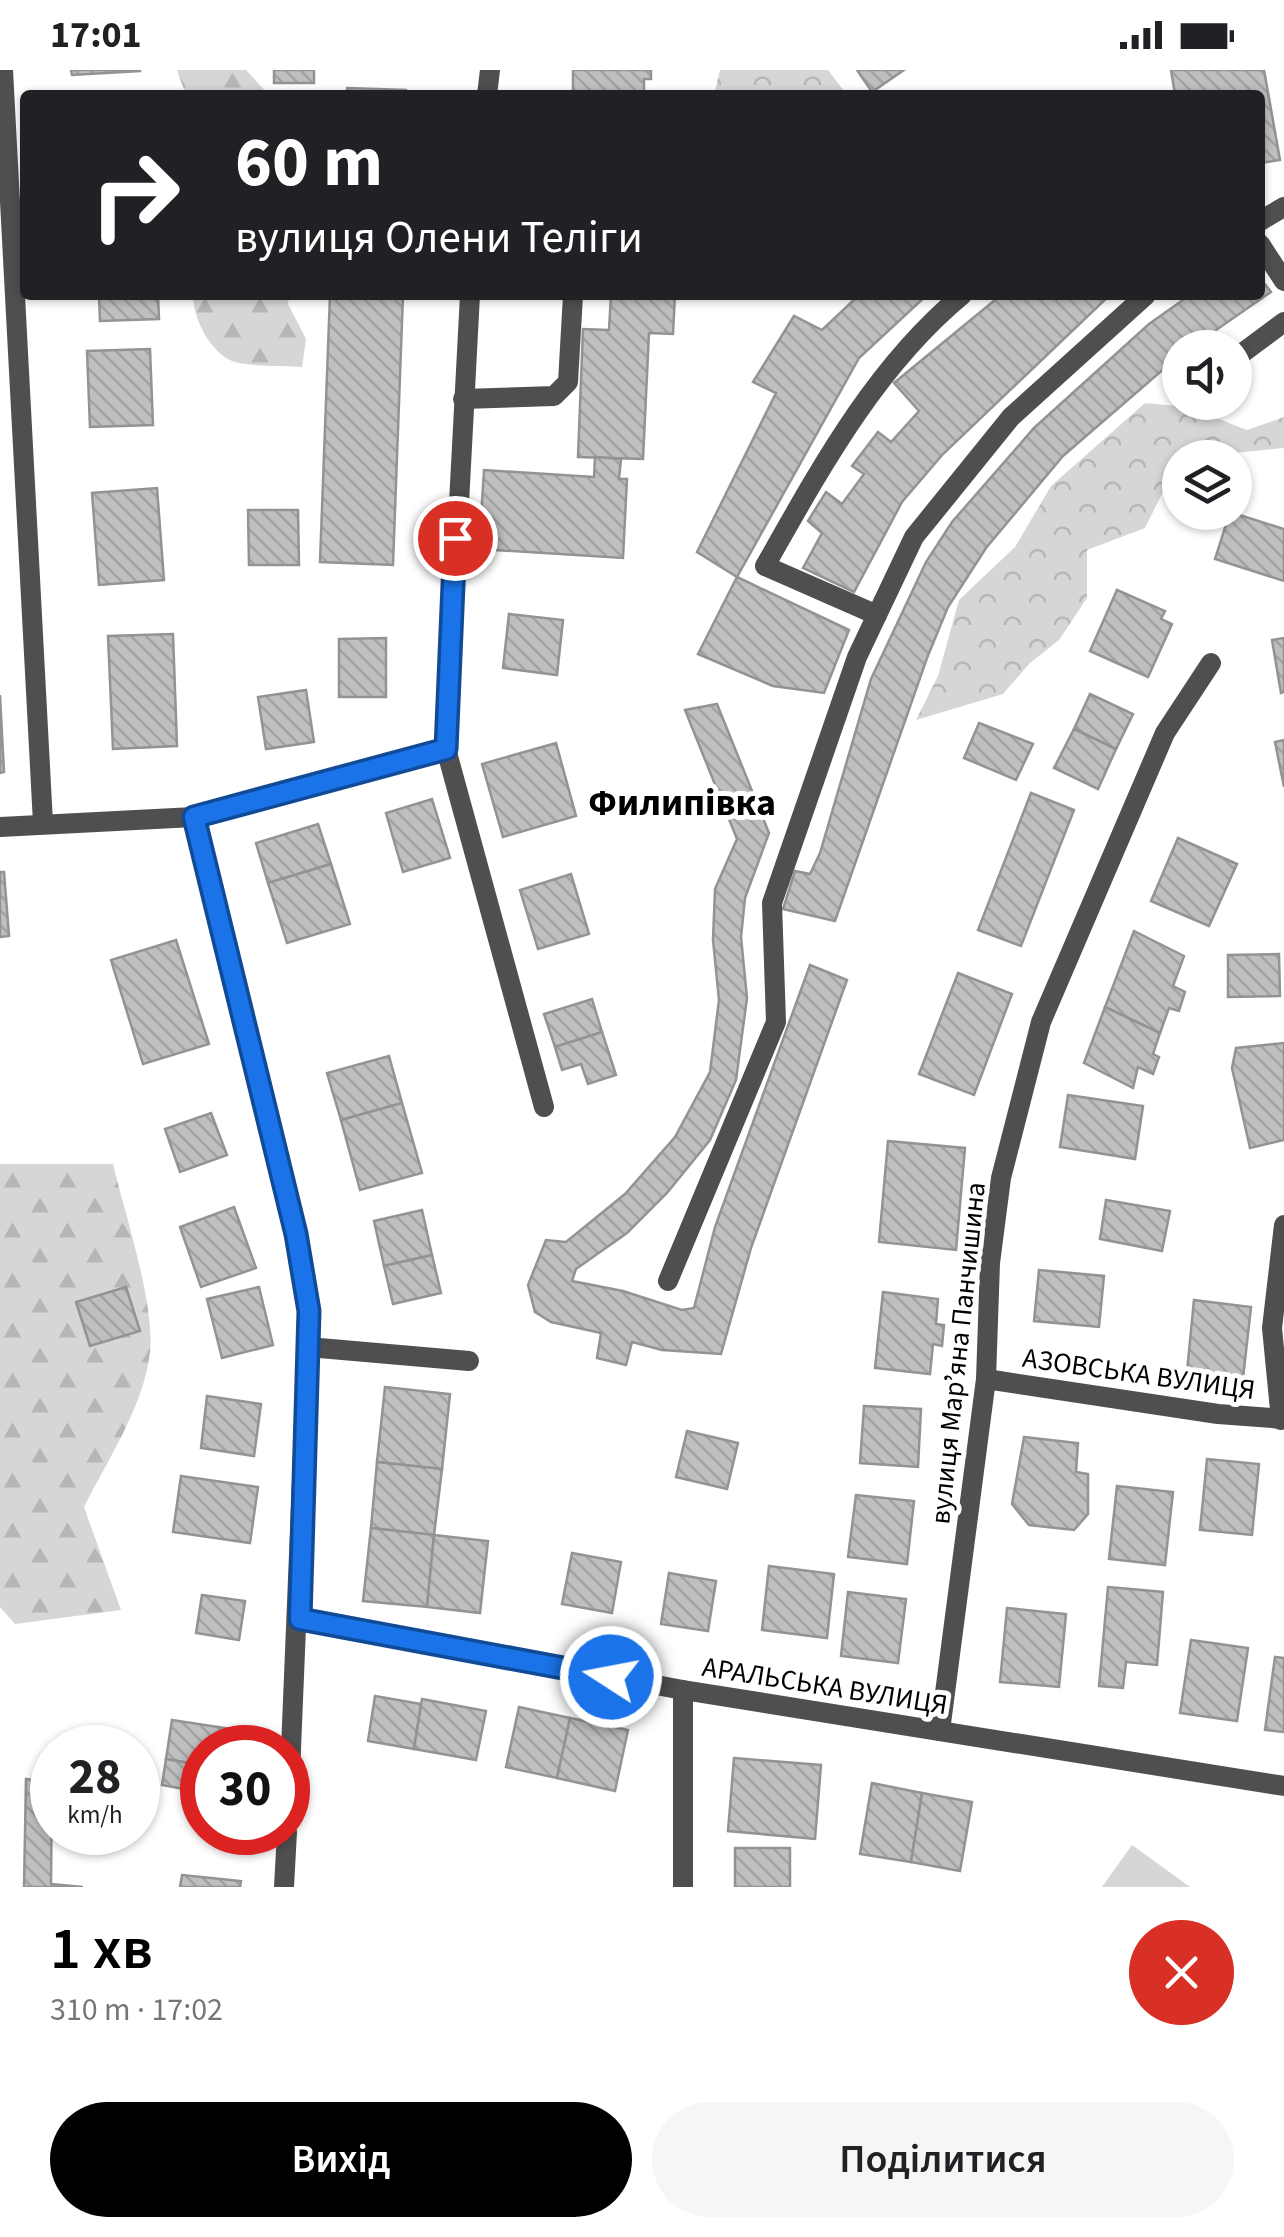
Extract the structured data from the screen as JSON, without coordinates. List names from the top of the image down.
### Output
{
  "streets": {
    "street": ["вулиця Марʼяна Панчишина", "АЗОВСЬКА ВУЛИЦЯ", "АРАЛЬСЬКА ВУЛИЦЯ"]
  },
  "crossings": [
    ["вулиця Марʼяна Панчишина", "АЗОВСЬКА ВУЛИЦЯ"],
    ["вулиця Марʼяна Панчишина", "АРАЛЬСЬКА ВУЛИЦЯ"]
  ],
  "districts": ["Филипівка"],
  "page": {
    "status": "17:01",
    "turn": ["60 m", "вулиця Олени Теліги"],
    "speed": "28 km/h",
    "limit": "30",
    "heading": ["1 хв", "310 m · 17:02"],
    "buttons": ["Вихід", "Поділитися"]
  }
}
